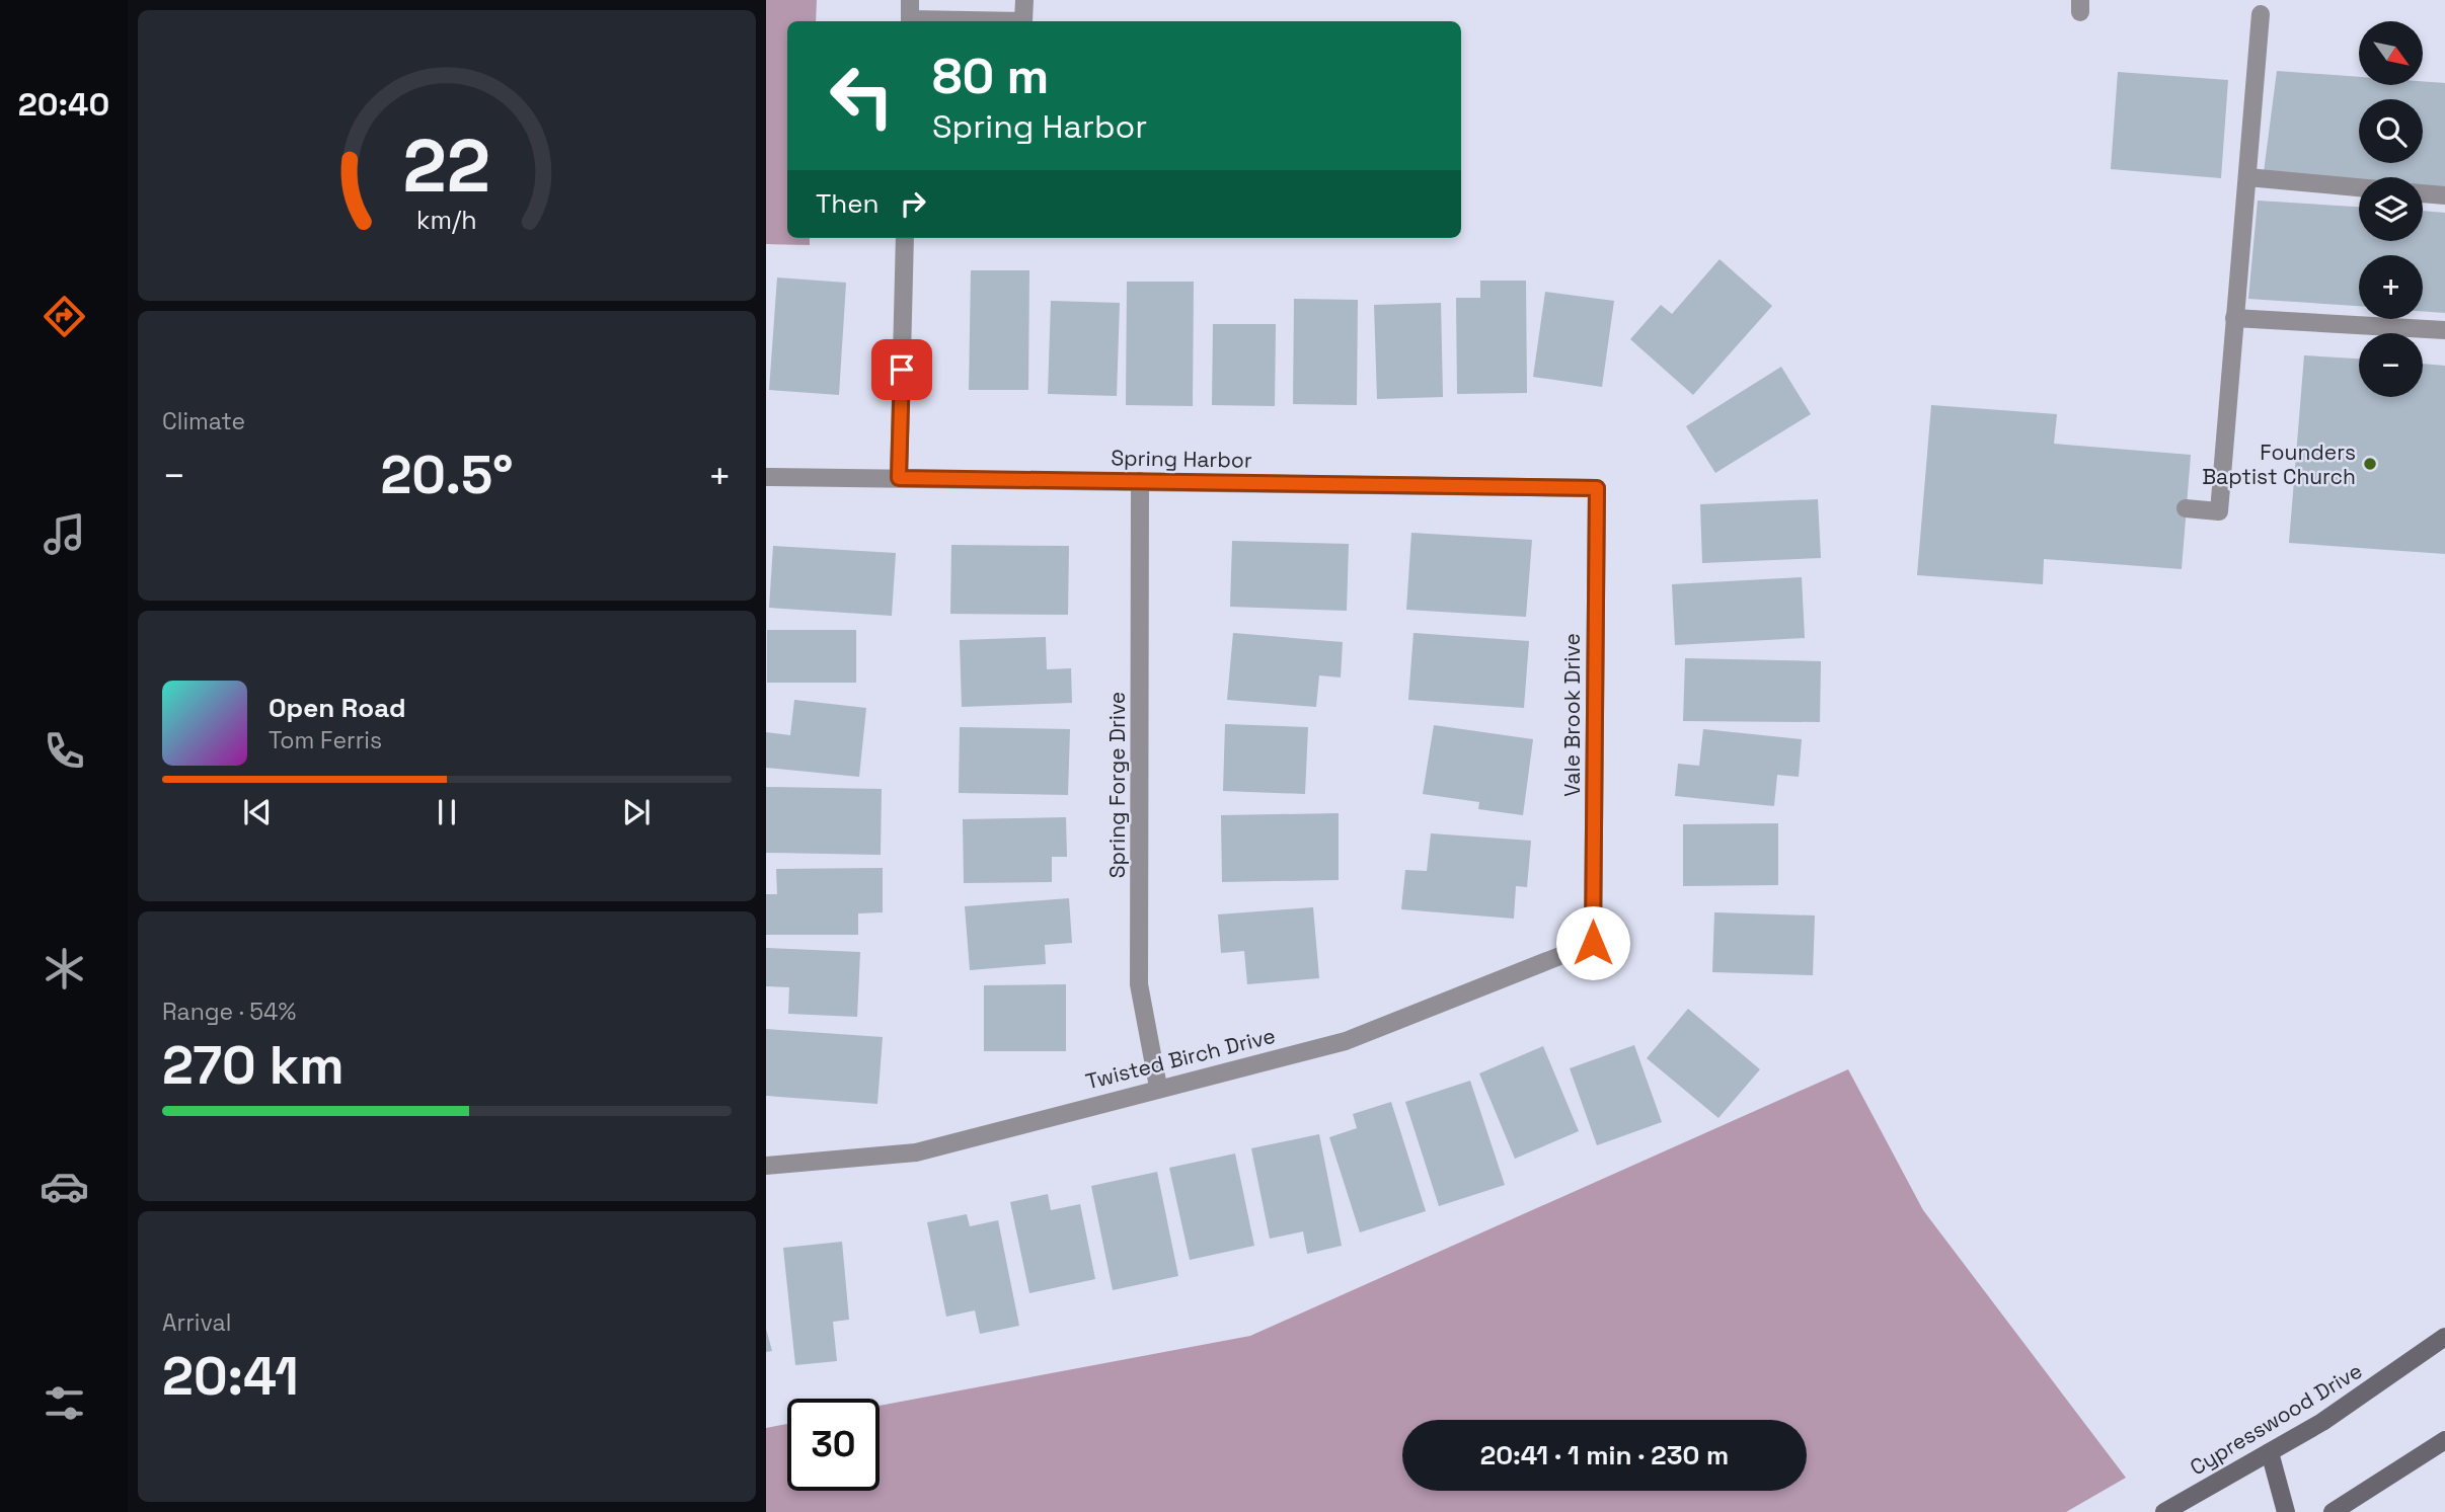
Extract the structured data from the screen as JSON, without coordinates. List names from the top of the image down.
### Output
{
  "streets": {
    "main road": ["Cypresswood Drive"],
    "street": [
      "Spring Harbor",
      "Vale Brook Drive",
      "Spring Forge Drive",
      "Twisted Birch Drive"
    ]
  },
  "crossings": [
    ["Spring Harbor", "Vale Brook Drive"],
    ["Spring Harbor", "Spring Forge Drive"],
    ["Vale Brook Drive", "Twisted Birch Drive"],
    ["Spring Forge Drive", "Twisted Birch Drive"]
  ],
  "places": ["Founders Baptist Church"],
  "north": "bottom right",
  "page": {
    "tabs": "20:40",
    "map_buttons": ["+", "−"],
    "turn": ["80 m", "Spring Harbor"],
    "then": "Then",
    "tile": [
      "Climate",
      ["Range · 54%", "270 km"],
      ["Arrival", "20:41"]
    ],
    "heat": ["−", "20.5°", "+"],
    "song": ["Open Road", "Tom Ferris"],
    "limit": "30",
    "trip": "20:41 · 1 min · 230 m",
    "gauge": ["22", "km/h"]
  }
}
